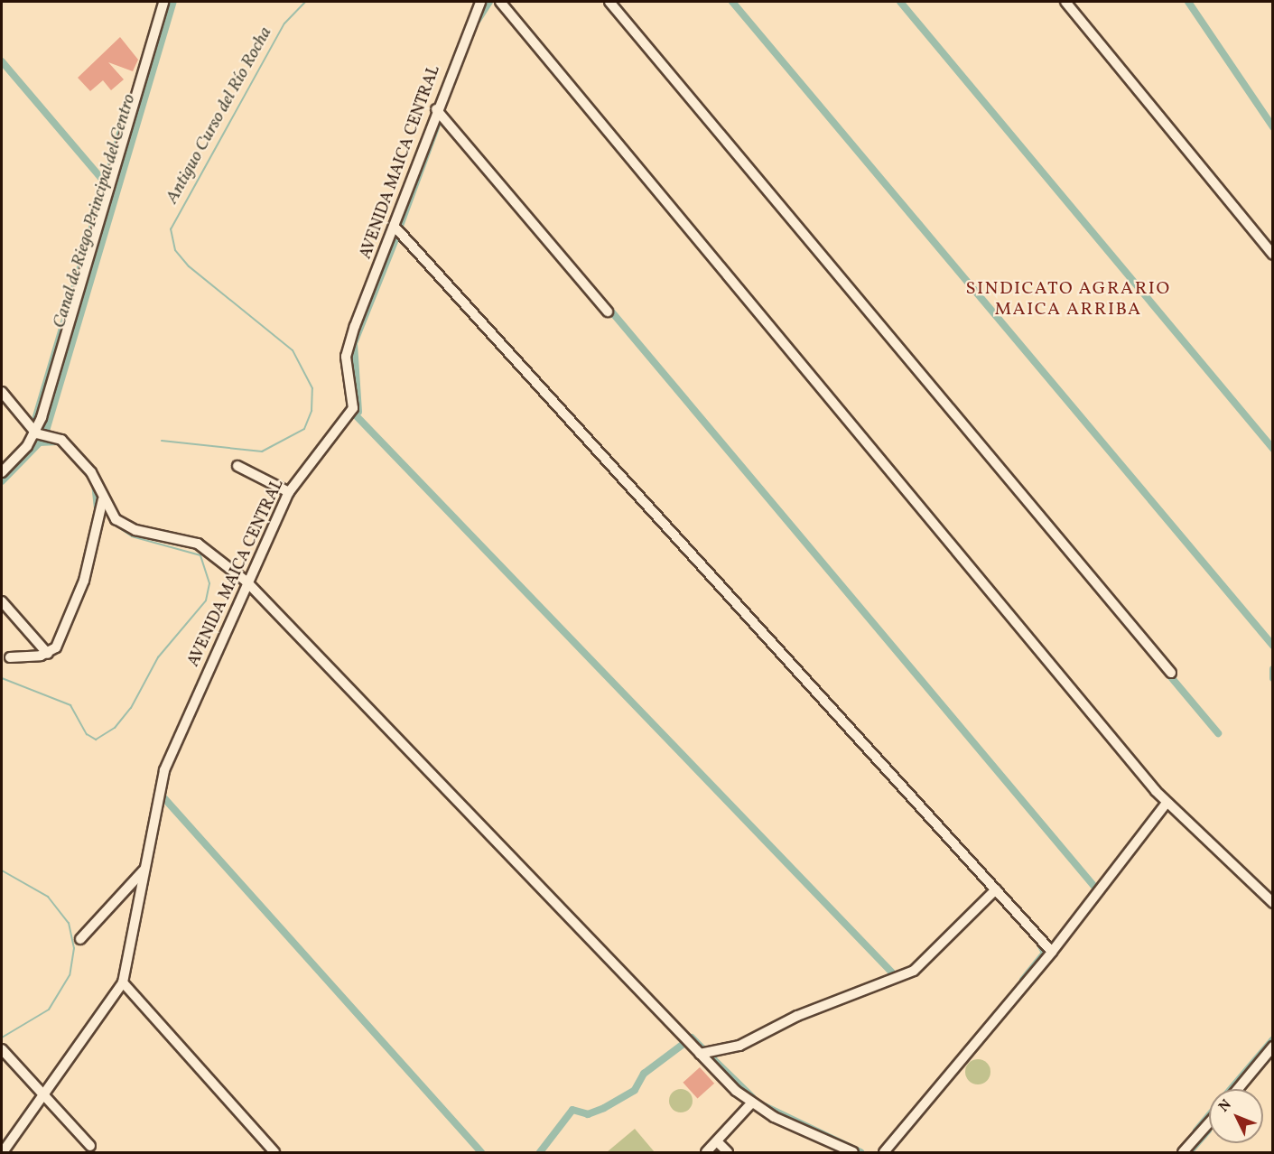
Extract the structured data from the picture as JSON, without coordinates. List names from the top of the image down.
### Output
{
  "streets": {
    "street": ["AVENIDA MAICA CENTRAL"]
  },
  "districts": ["SINDICATO AGRARIO MAICA ARRIBA"],
  "water": ["Antiguo Curso del Río Rocha", "Canal de Riego Principal del Centro"],
  "north": "top left"
}
